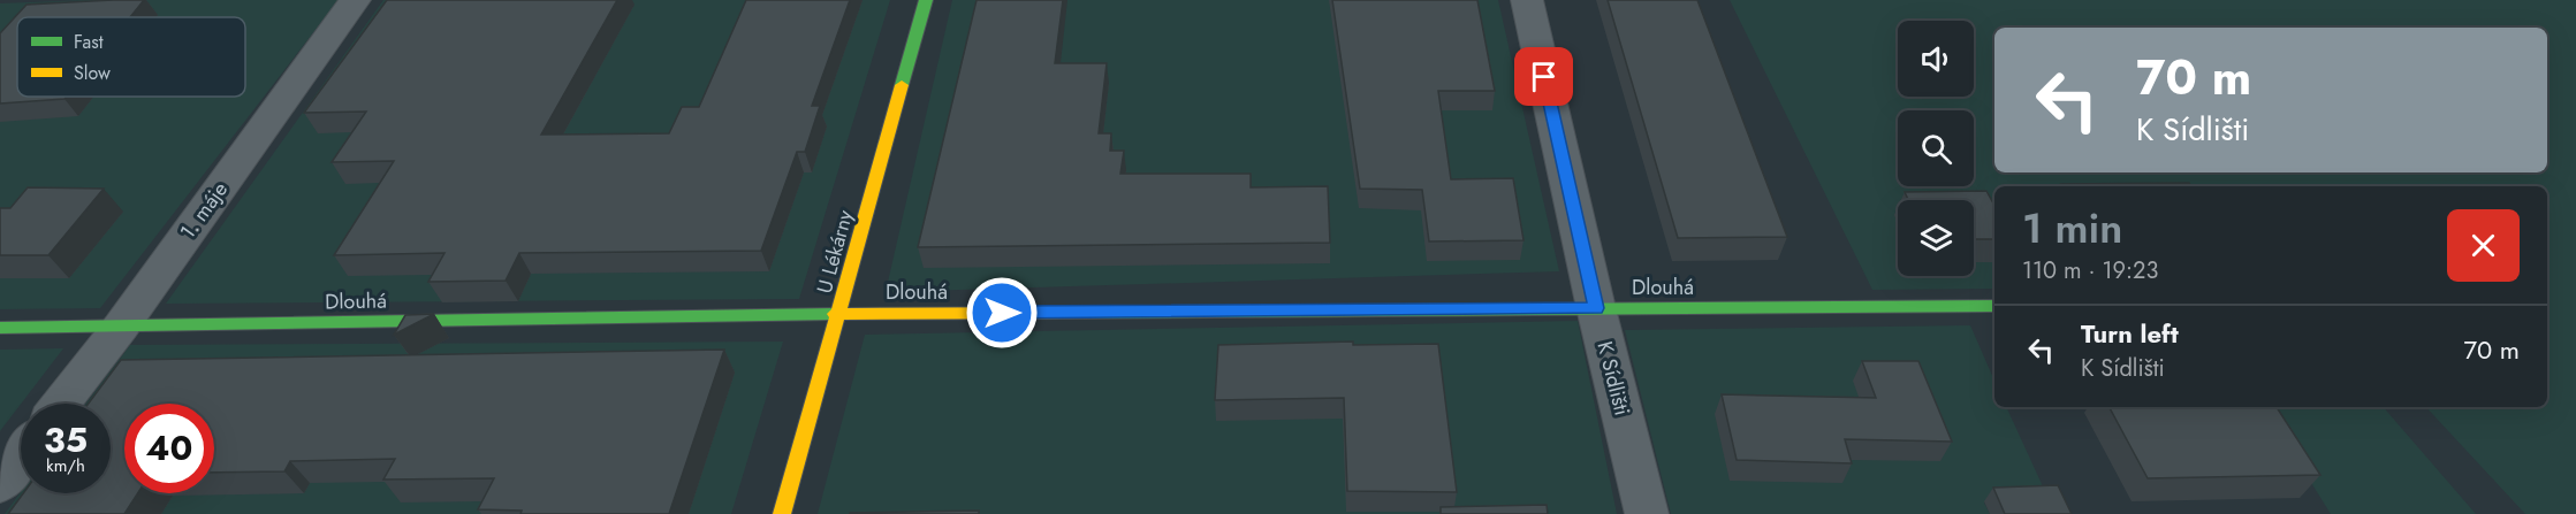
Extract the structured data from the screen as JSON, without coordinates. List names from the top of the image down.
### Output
{
  "streets": {
    "street": [
      "1. máje",
      "U Lékárny",
      "Dlouhá",
      "K Sídlišti"
    ]
  },
  "crossings": [
    ["1. máje", "Dlouhá"],
    ["U Lékárny", "Dlouhá"],
    ["Dlouhá", "K Sídlišti"]
  ],
  "legend": ["Fast", "Slow"],
  "page": {
    "turn": ["70 m", "K Sídlišti"],
    "heading": ["1 min", "110 m · 19:23"],
    "list": [
      {
        "name": "Turn left",
        "note": "K Sídlišti",
        "value": "70 m"
      }
    ],
    "speed": "35 km/h",
    "limit": "40"
  }
}
